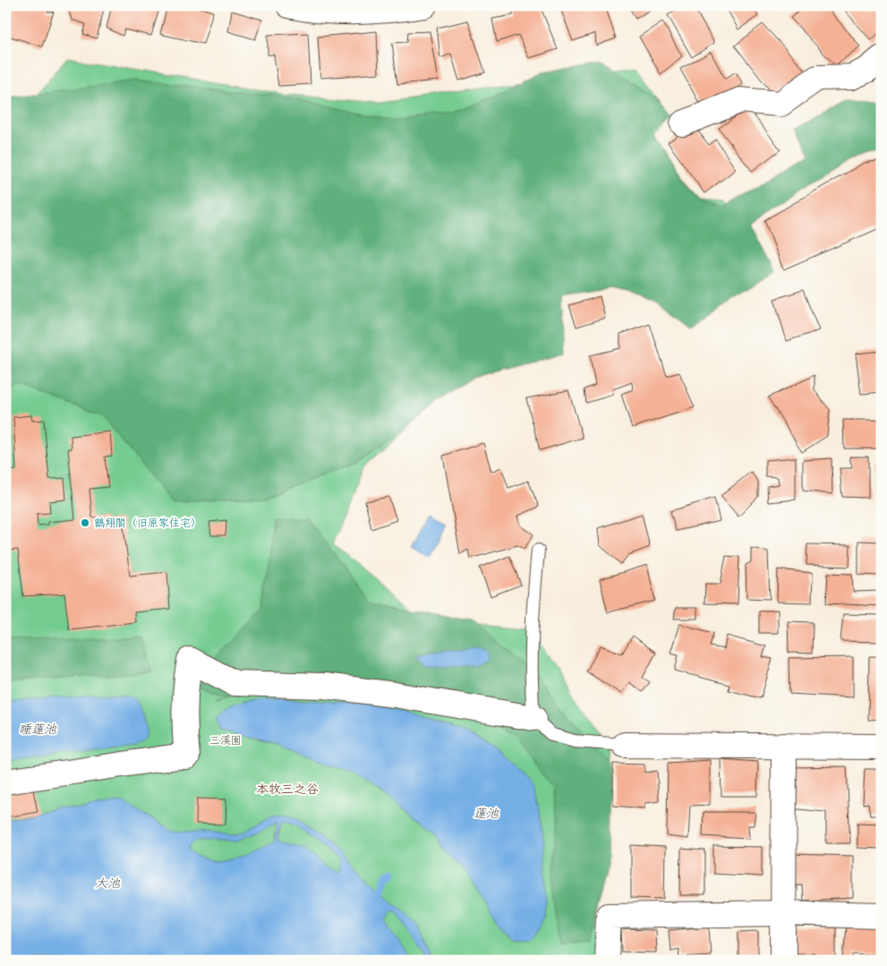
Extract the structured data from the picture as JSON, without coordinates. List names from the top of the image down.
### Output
{
  "districts": ["本牧三之谷"],
  "water": ["睡蓮池", "蓮池", "大池"],
  "parks": ["三溪園"],
  "places": ["鶴翔閣（旧原家住宅）"]
}
